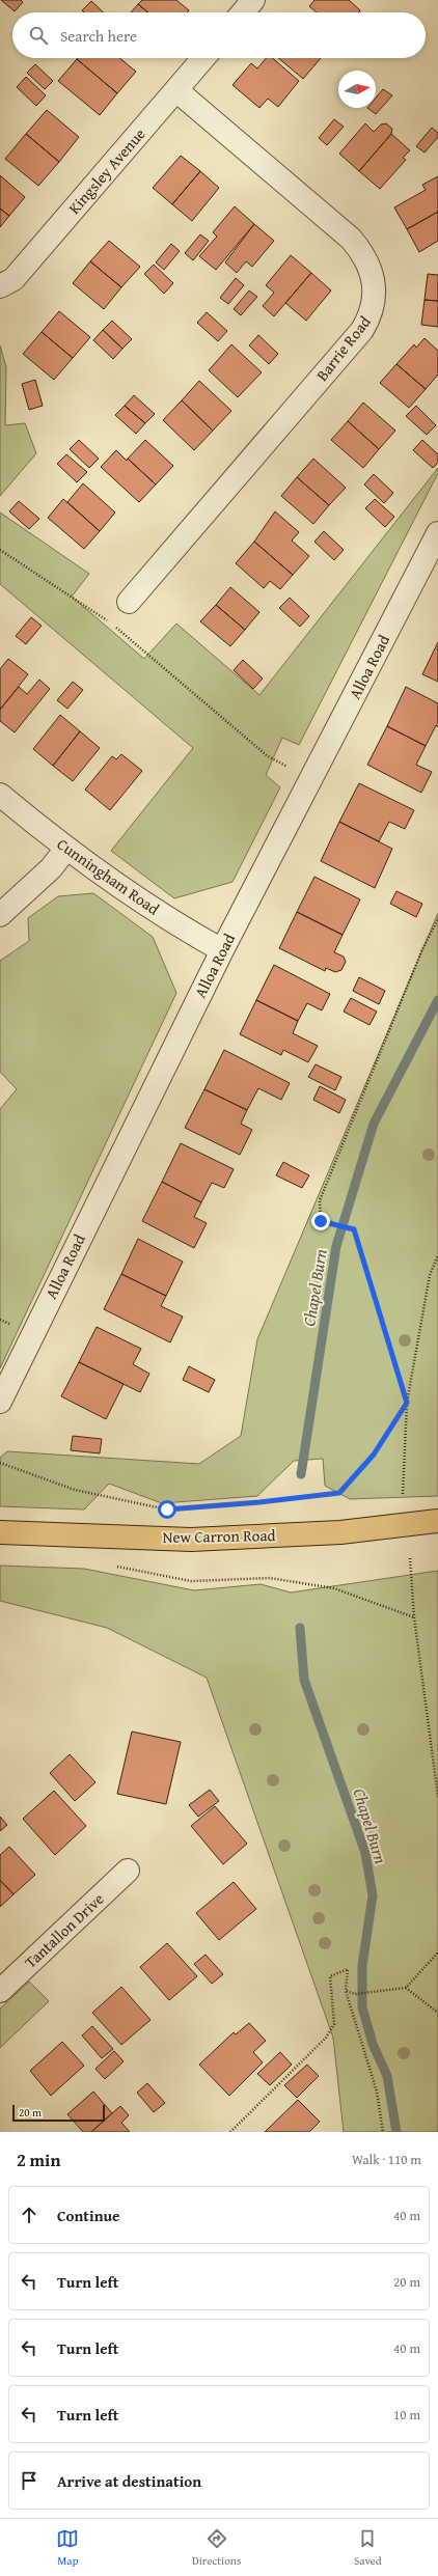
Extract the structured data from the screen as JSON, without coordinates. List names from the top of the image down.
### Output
{
  "streets": {
    "main road": ["New Carron Road"],
    "street": [
      "Kingsley Avenue",
      "Barrie Road",
      "Alloa Road",
      "Cunningham Road",
      "Tantallon Drive"
    ]
  },
  "crossings": [
    ["Kingsley Avenue", "Barrie Road"],
    ["Alloa Road", "Cunningham Road"]
  ],
  "water": ["Chapel Burn"],
  "scale_bar": "20 m",
  "north": "right",
  "page": {
    "search": "Search here",
    "scale": "20 m",
    "heading": ["2 min", "Walk · 110 m"],
    "list": [
      ["Continue", "40 m"],
      ["Turn left", "20 m"],
      ["Turn left", "40 m"],
      ["Turn left", "10 m"],
      "Arrive at destination"
    ],
    "nav": ["Map", "Directions", "Saved"]
  }
}
